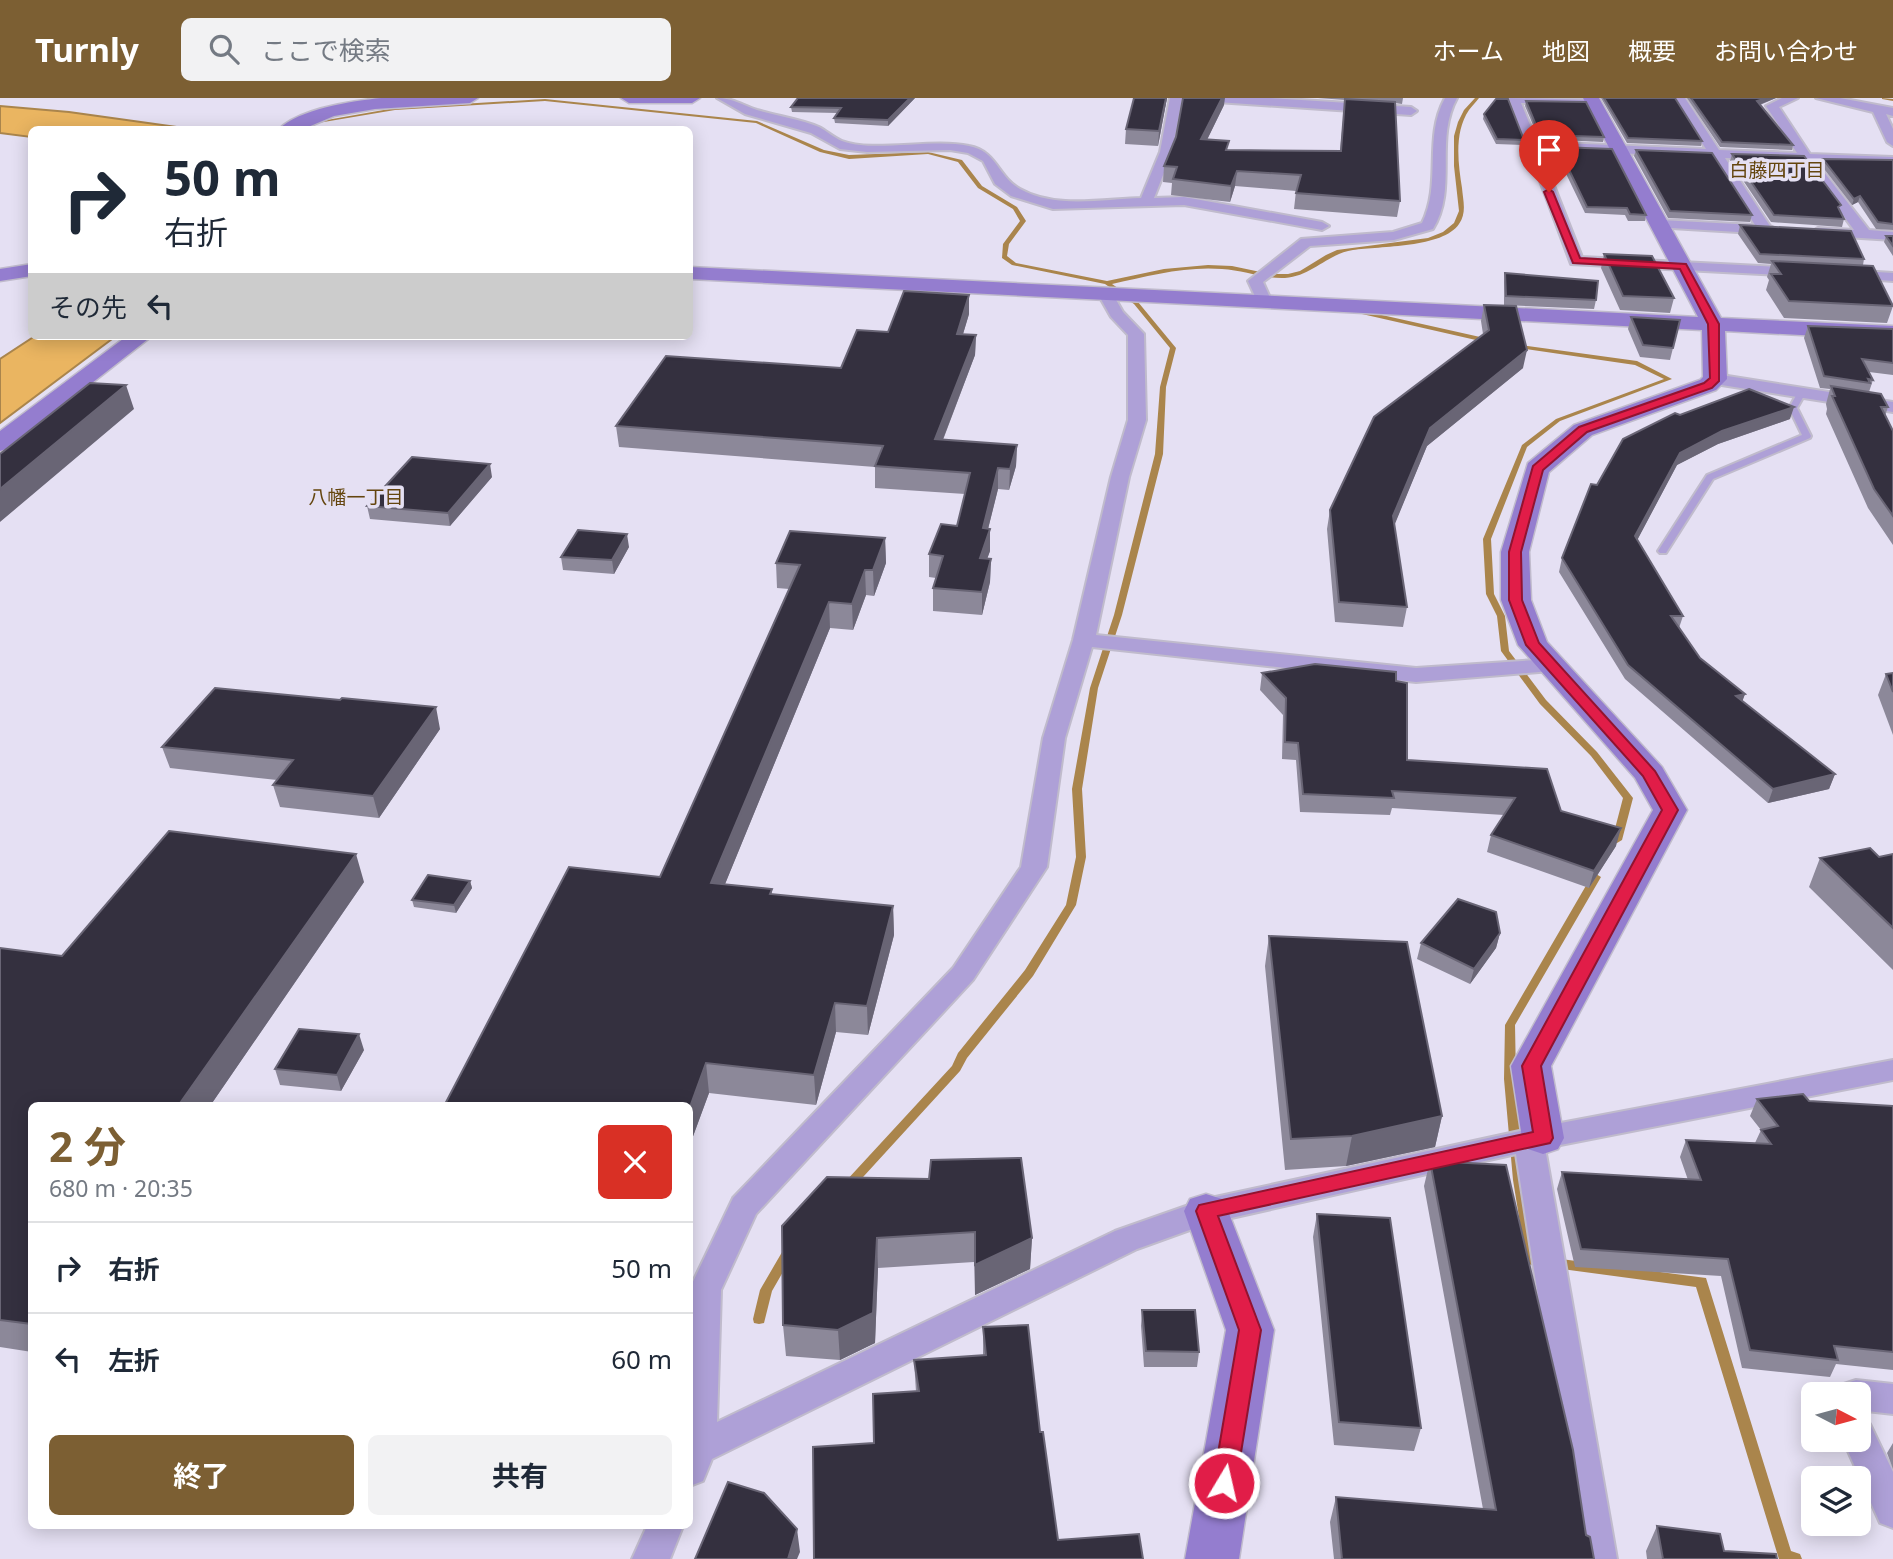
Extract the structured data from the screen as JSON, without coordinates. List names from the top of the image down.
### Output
{
  "districts": ["白藤四丁目", "八幡一丁目"],
  "north": "right",
  "page": {
    "header": "Turnly",
    "search": "ここで検索",
    "nav": [
      "ホーム",
      "地図",
      "概要",
      "お問い合わせ"
    ],
    "turn": ["50 m", "右折"],
    "then": "その先",
    "heading": ["2 分", "680 m · 20:35"],
    "list": [
      {
        "name": "右折",
        "value": "50 m"
      },
      {
        "name": "左折",
        "value": "60 m"
      }
    ],
    "buttons": ["終了", "共有"]
  }
}
